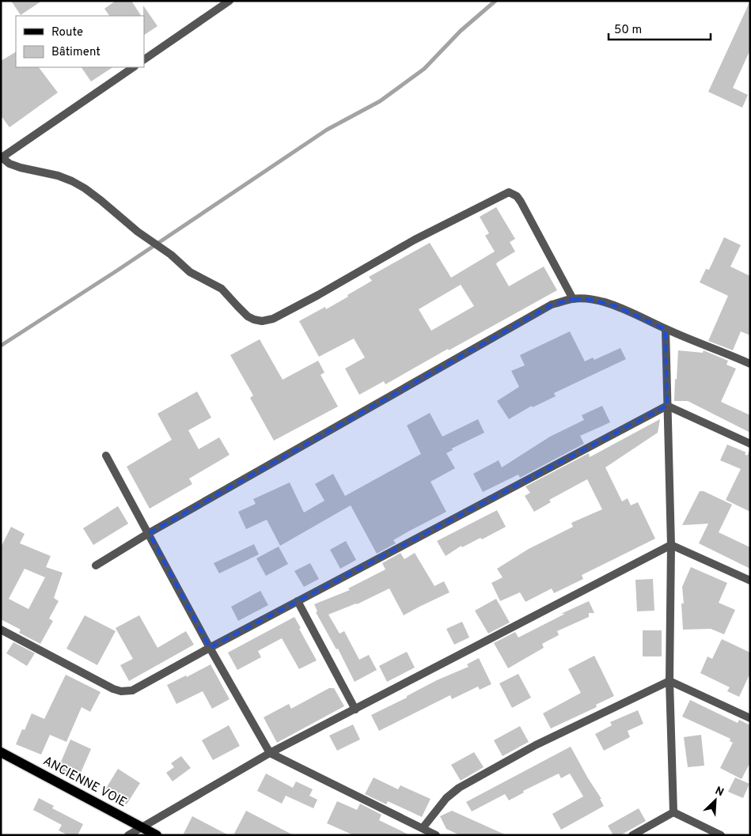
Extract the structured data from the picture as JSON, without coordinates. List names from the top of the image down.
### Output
{
  "streets": {
    "main road": ["ANCIENNE VOIE"]
  },
  "legend": ["Route", "Bâtiment"],
  "scale_bar": "50 m",
  "north": "top right"
}
